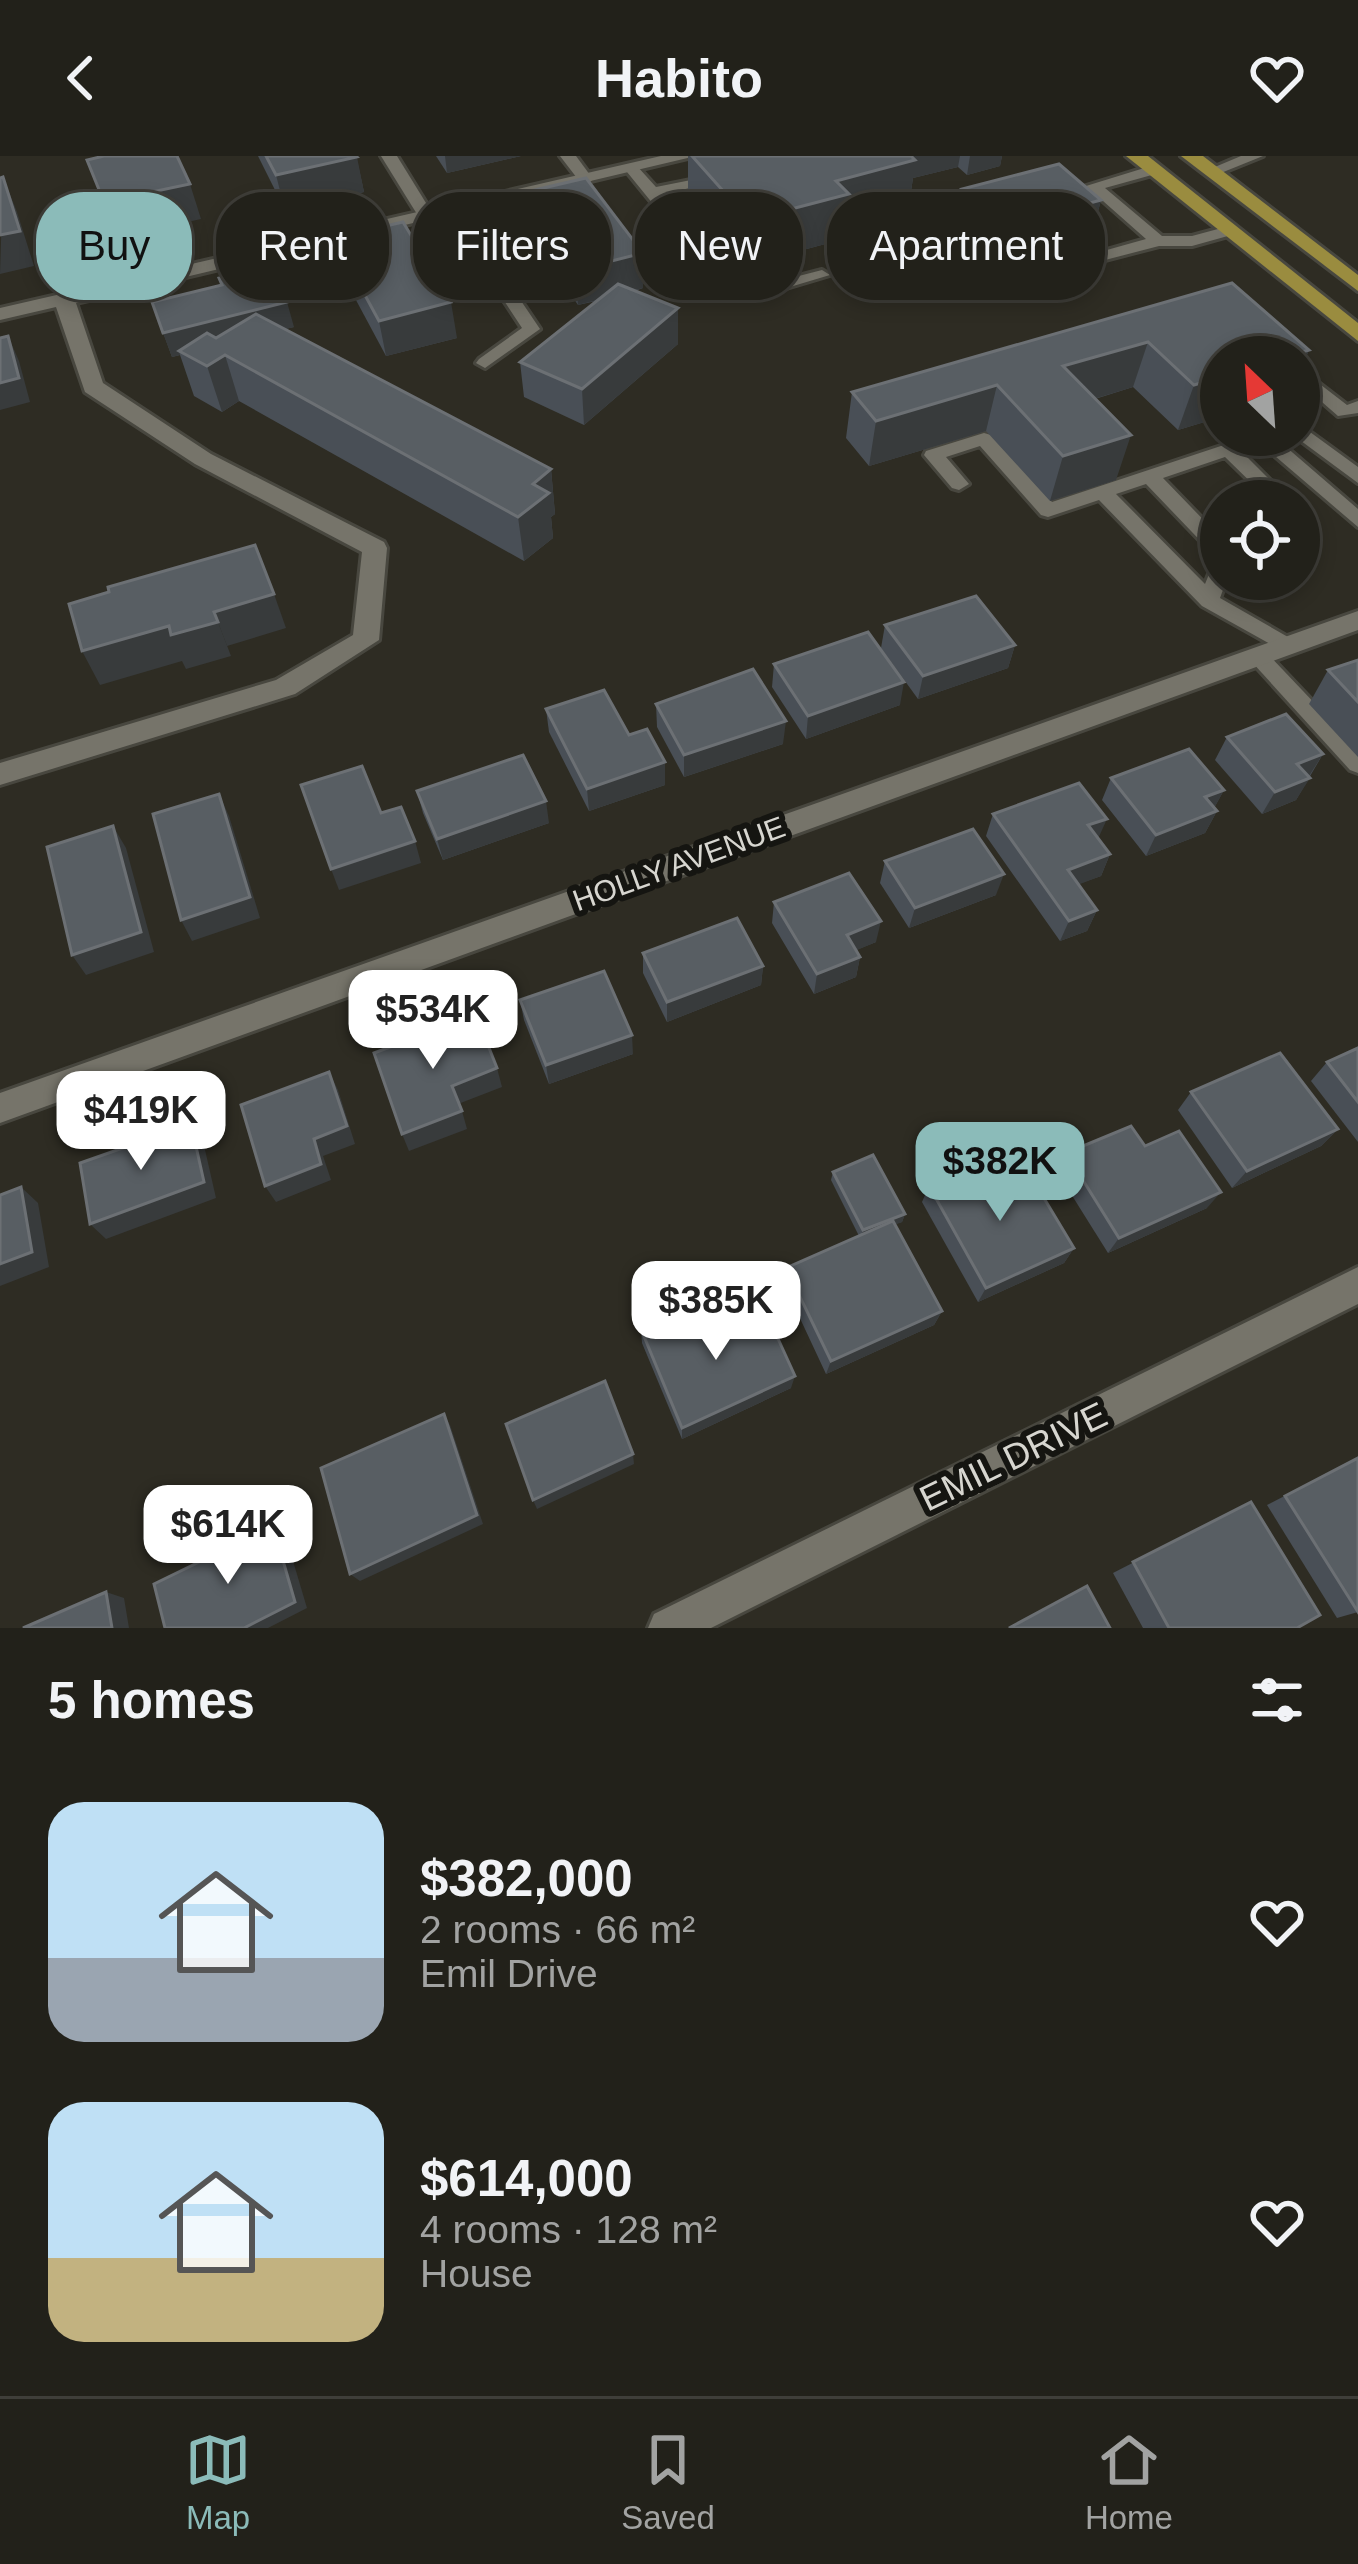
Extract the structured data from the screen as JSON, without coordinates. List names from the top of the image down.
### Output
{
  "streets": {
    "street": ["HOLLY AVENUE", "EMIL DRIVE"]
  },
  "north": "top left",
  "page": {
    "header": "Habito",
    "chip": [
      "Buy",
      "Rent",
      "Filters",
      "New",
      "Apartment"
    ],
    "price": [
      "$534K",
      "$419K",
      "$382K",
      "$385K",
      "$614K"
    ],
    "heading": "5 homes",
    "list": [
      {
        "name": "$382,000",
        "note": "2 rooms · 66 m² · Emil Drive"
      },
      {
        "name": "$614,000",
        "note": "4 rooms · 128 m² · House"
      }
    ],
    "tabs": ["Map", "Saved", "Home"]
  }
}
